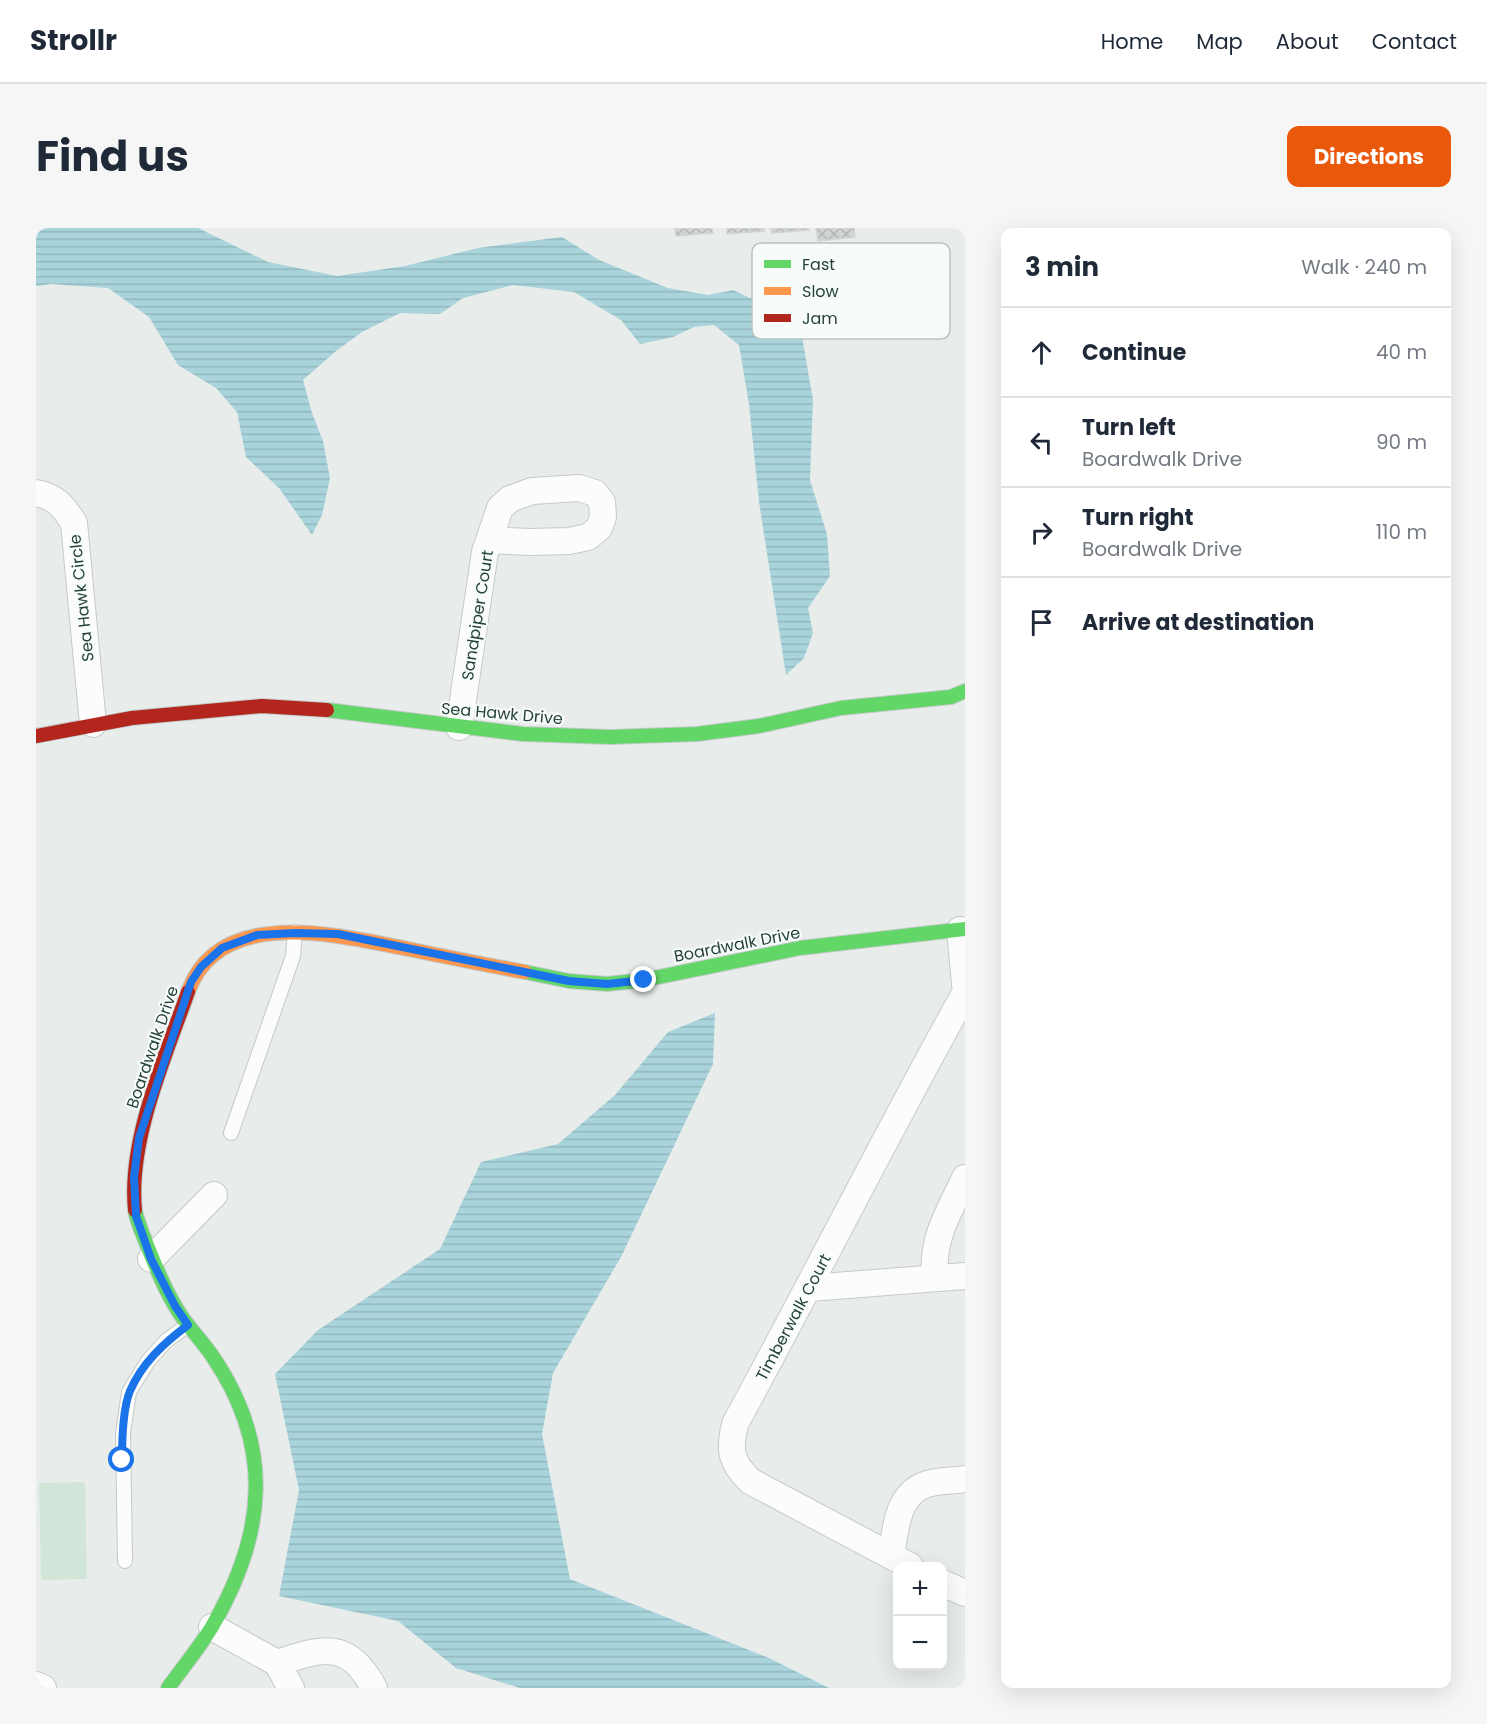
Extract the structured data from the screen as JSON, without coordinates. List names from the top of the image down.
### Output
{
  "streets": {
    "street": [
      "Sea Hawk Circle",
      "Sandpiper Court",
      "Sea Hawk Drive",
      "Boardwalk Drive",
      "Timberwalk Court"
    ]
  },
  "crossings": [
    ["Sea Hawk Circle", "Sea Hawk Drive"],
    ["Sandpiper Court", "Sea Hawk Drive"]
  ],
  "legend": ["Fast", "Slow", "Jam"],
  "page": {
    "header": "Strollr",
    "nav": [
      "Home",
      "Map",
      "About",
      "Contact"
    ],
    "title": "Find us",
    "buttons": "Directions",
    "heading": ["3 min", "Walk · 240 m"],
    "list": [
      ["Continue", "40 m"],
      ["Turn left", "Boardwalk Drive", "90 m"],
      ["Turn right", "Boardwalk Drive", "110 m"],
      "Arrive at destination"
    ],
    "map_buttons": ["+", "−"]
  }
}
